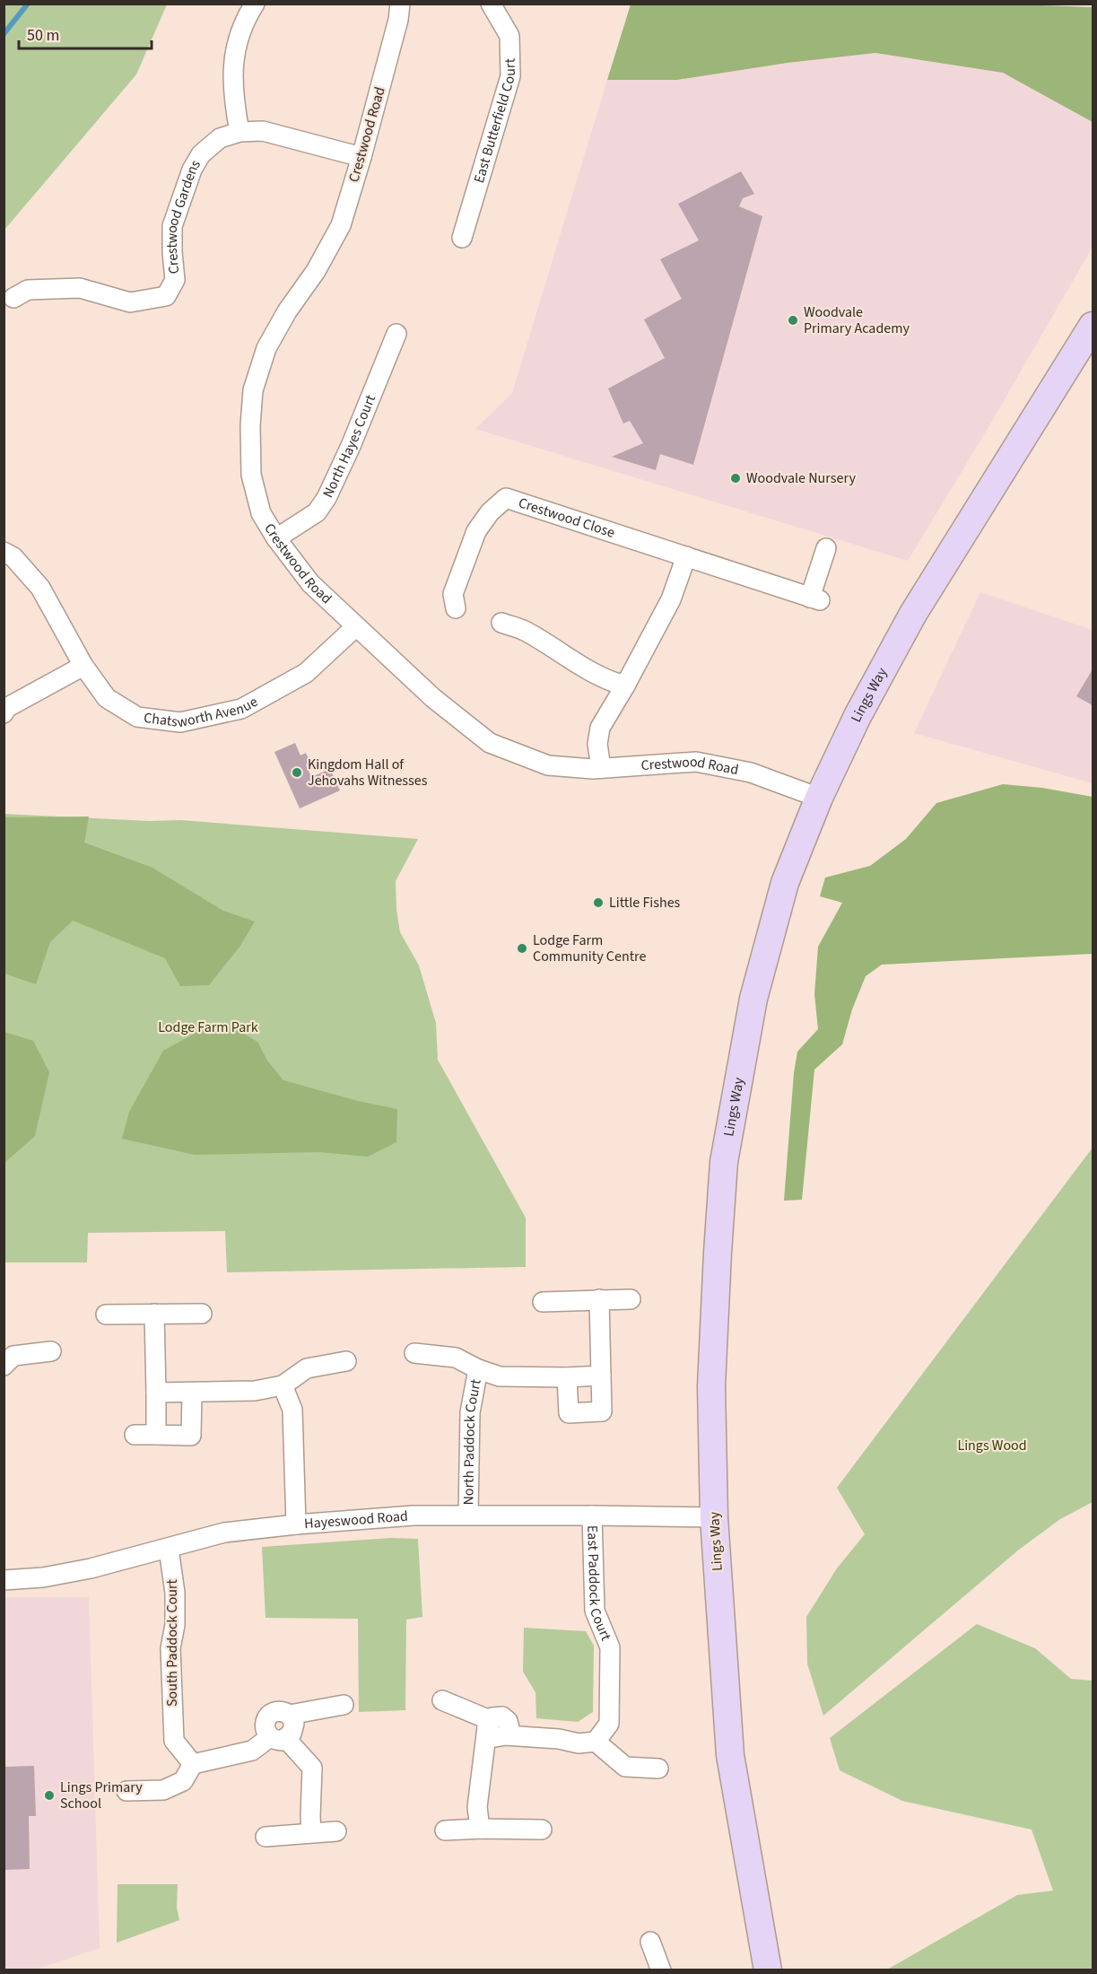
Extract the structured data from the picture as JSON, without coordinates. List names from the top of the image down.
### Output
{
  "streets": {
    "street": [
      "East Butterfield Court",
      "Crestwood Road",
      "Crestwood Gardens",
      "North Hayes Court",
      "Crestwood Close",
      "Lings Way",
      "Chatsworth Avenue",
      "North Paddock Court",
      "Hayeswood Road",
      "East Paddock Court",
      "South Paddock Court"
    ]
  },
  "crossings": [
    ["Crestwood Road", "Crestwood Gardens"],
    ["Crestwood Road", "North Hayes Court"],
    ["Crestwood Road", "Lings Way"],
    ["Crestwood Road", "Chatsworth Avenue"],
    ["Lings Way", "Hayeswood Road"],
    ["North Paddock Court", "Hayeswood Road"],
    ["Hayeswood Road", "East Paddock Court"],
    ["Hayeswood Road", "South Paddock Court"]
  ],
  "parks": ["Lodge Farm Park", "Lings Wood"],
  "places": [
    "Woodvale Primary Academy",
    "Woodvale Nursery",
    "Kingdom Hall of Jehovahs Witnesses",
    "Little Fishes",
    "Lodge Farm Community Centre",
    "Lings Primary School"
  ],
  "scale_bar": "50 m"
}
